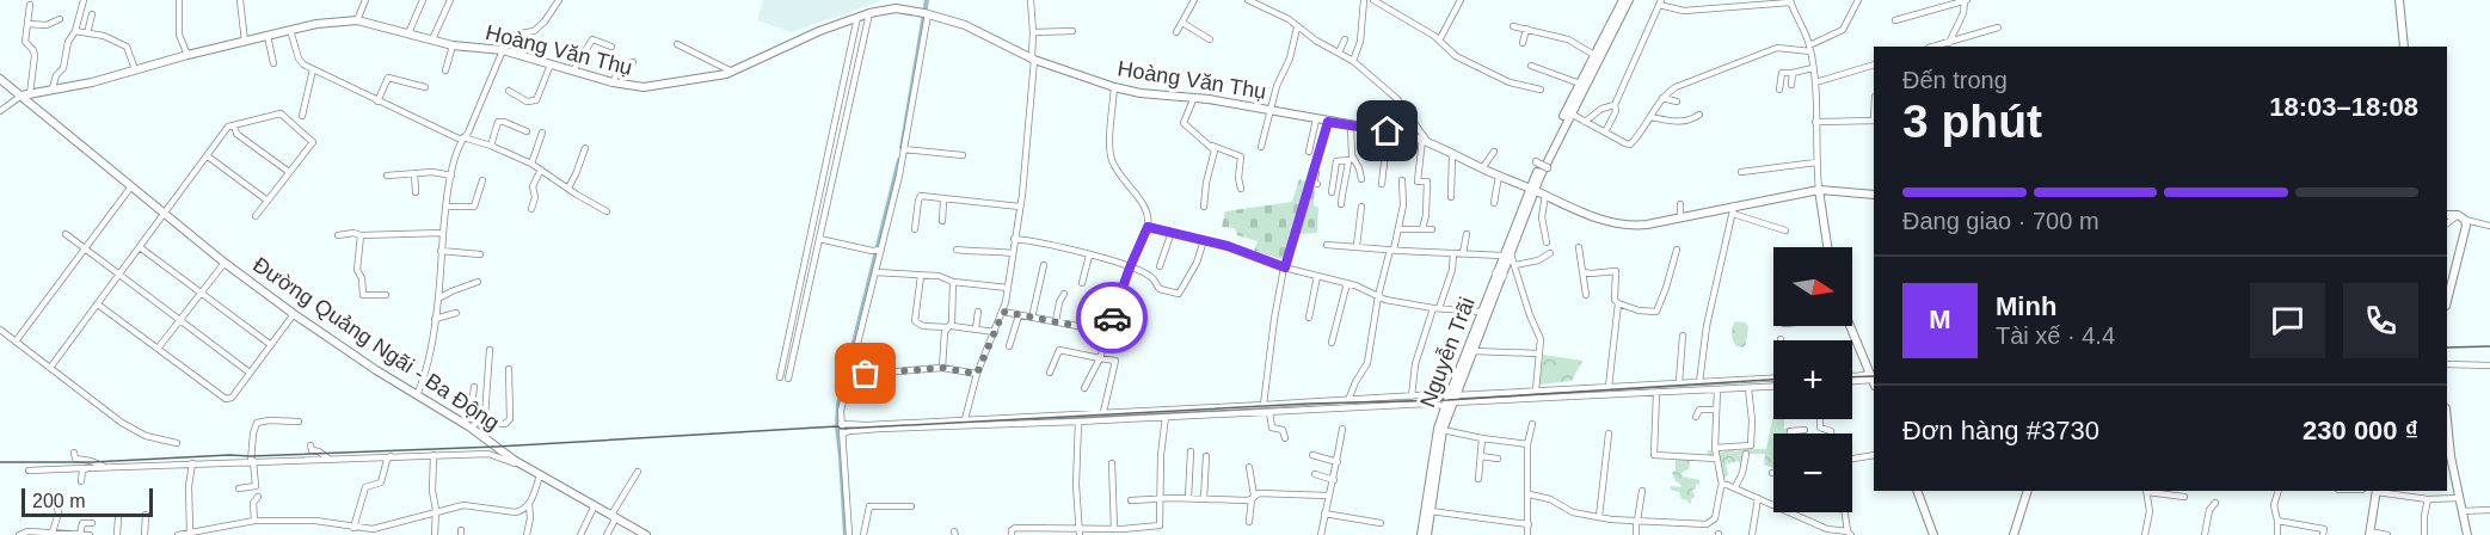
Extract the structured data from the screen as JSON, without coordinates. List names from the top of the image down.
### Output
{
  "streets": {
    "main road": ["Hoàng Văn Thụ", "Đường Quảng Ngãi - Ba Động", "Nguyễn Trãi"]
  },
  "crossings": [
    ["Hoàng Văn Thụ", "Đường Quảng Ngãi - Ba Động"],
    ["Hoàng Văn Thụ", "Nguyễn Trãi"]
  ],
  "scale_bar": "200 m",
  "north": "right",
  "page": {
    "heading": ["3 phút", "Đến trong", "18:03–18:08"],
    "panel": [
      "Minh",
      "Tài xế · 4.4",
      "Đơn hàng #3730",
      "230 000 ₫"
    ],
    "bar": "Đang giao · 700 m",
    "map_buttons": ["+", "−"],
    "round": "M",
    "scale": "200 m"
  }
}
